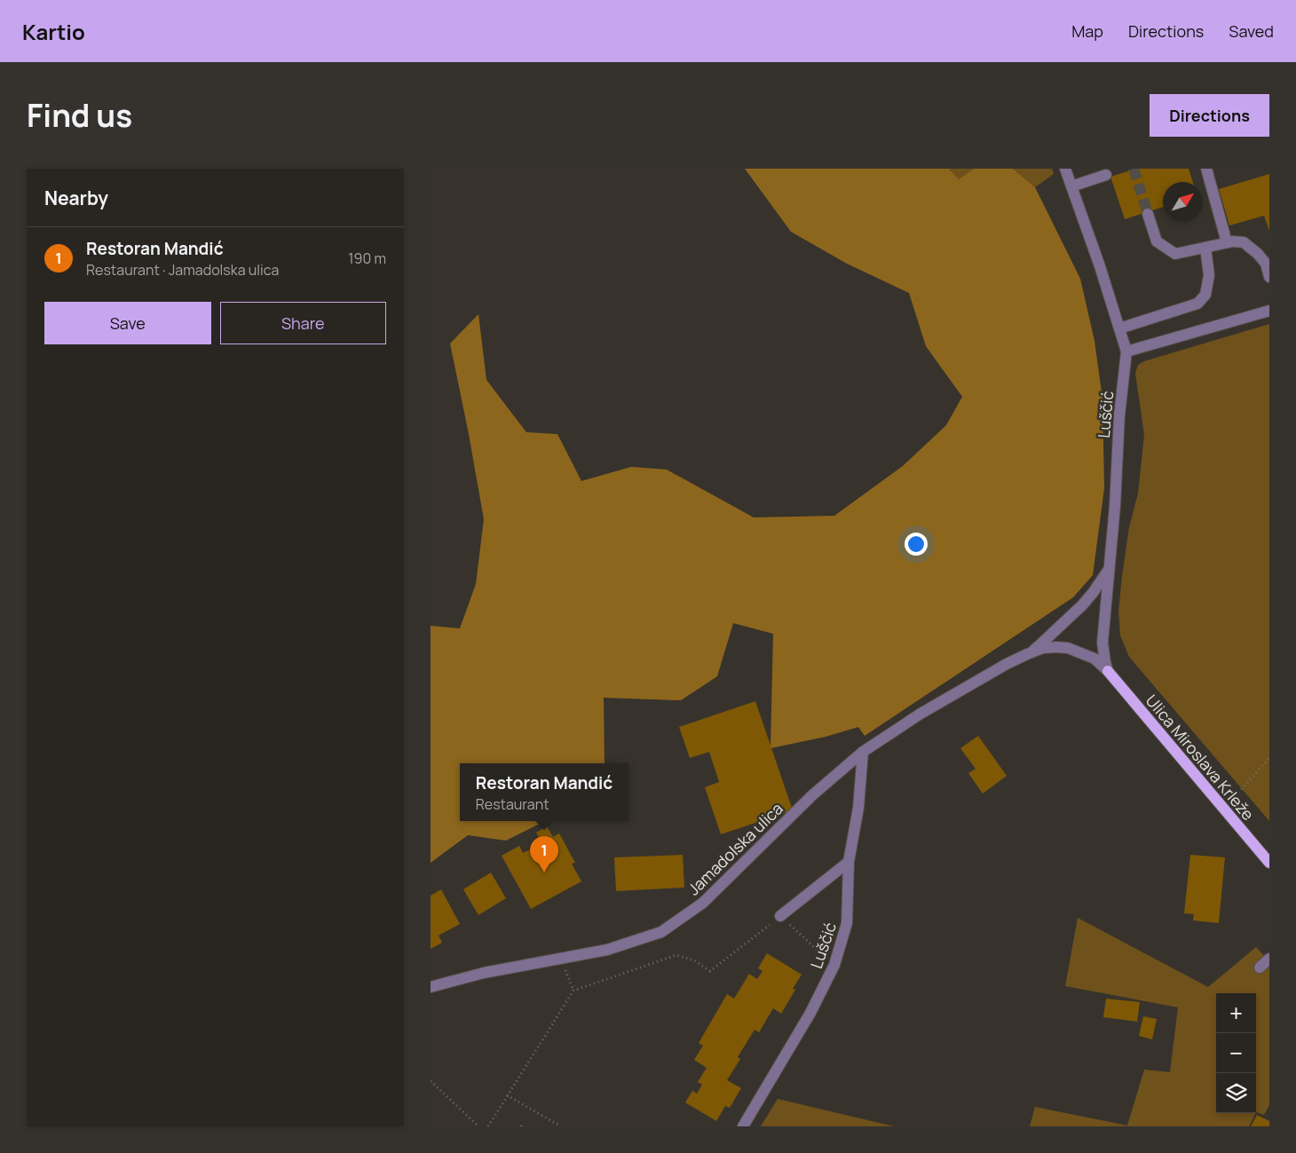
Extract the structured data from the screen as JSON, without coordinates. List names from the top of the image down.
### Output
{
  "streets": {
    "main road": ["Ulica Miroslava Krleže"],
    "street": ["Luščić", "Jamadolska ulica"]
  },
  "crossings": [
    ["Luščić", "Ulica Miroslava Krleže"],
    ["Luščić", "Jamadolska ulica"],
    ["Ulica Miroslava Krleže", "Jamadolska ulica"]
  ],
  "north": "top right",
  "page": {
    "header": "Kartio",
    "nav": ["Map", "Directions", "Saved"],
    "title": "Find us",
    "buttons": [
      "Directions",
      ["Save", "Share"]
    ],
    "heading": "Nearby",
    "list": [
      {
        "mark": "1",
        "name": "Restoran Mandić",
        "note": "Restaurant · Jamadolska ulica",
        "value": "190 m"
      }
    ],
    "popup": ["Restoran Mandić", "Restaurant"],
    "pins": "1",
    "map_buttons": ["+", "−"]
  }
}
